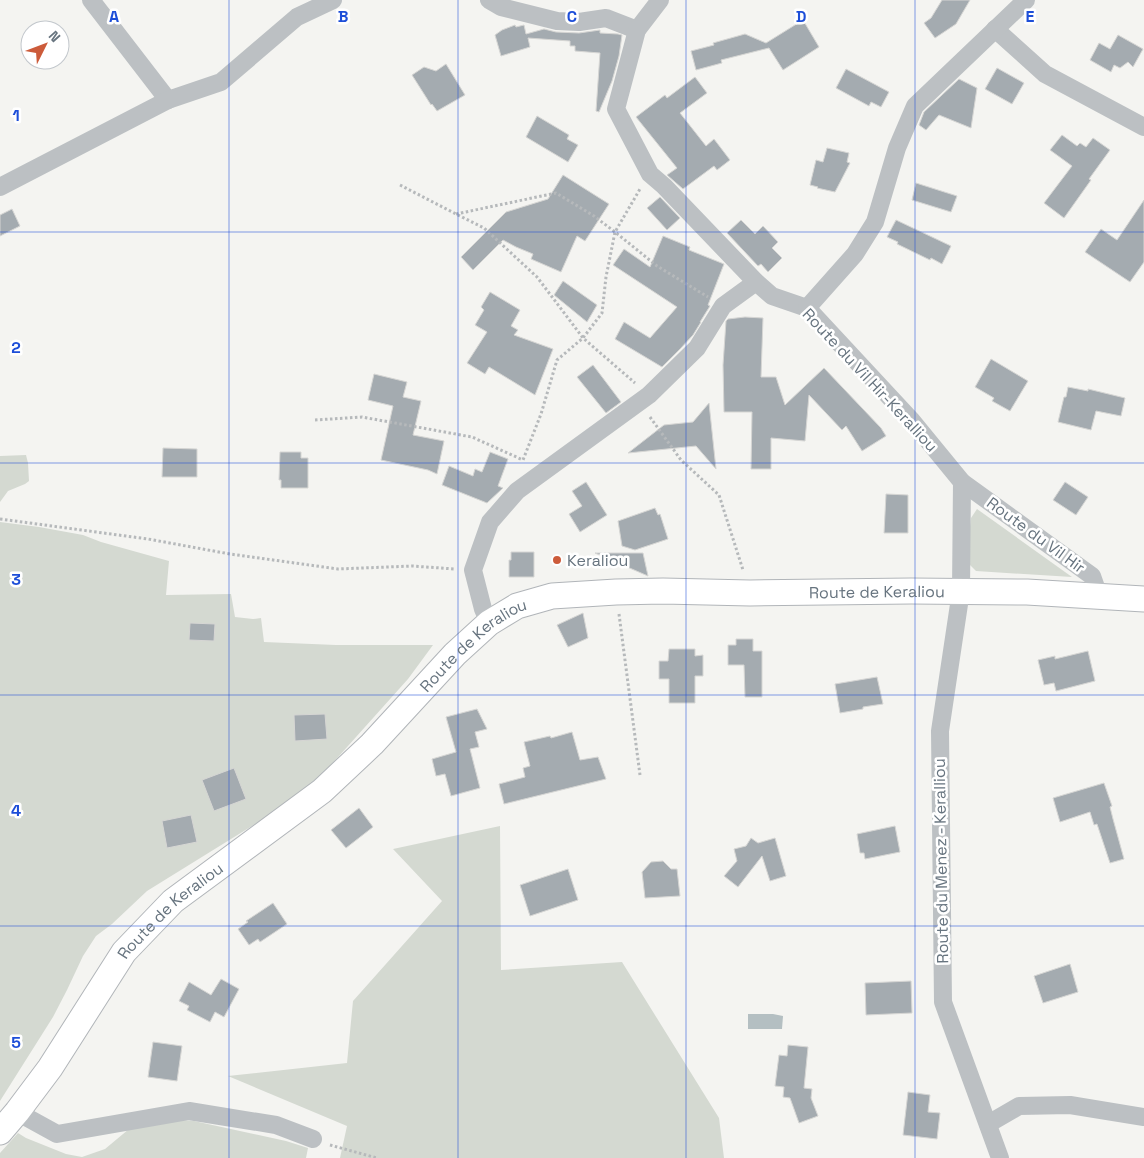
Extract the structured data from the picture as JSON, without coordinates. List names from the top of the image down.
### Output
{
  "streets": {
    "street": [
      "Route du Vil Hir-Keralliou",
      "Route du Vil Hir",
      "Route de Keraliou",
      "Route du Menez - Keralliou"
    ]
  },
  "crossings": [
    ["Route du Vil Hir-Keralliou", "Route du Vil Hir"],
    ["Route du Vil Hir-Keralliou", "Route du Menez - Keralliou"],
    ["Route du Vil Hir", "Route de Keraliou"],
    ["Route du Vil Hir", "Route du Menez - Keralliou"],
    ["Route de Keraliou", "Route du Menez - Keralliou"]
  ],
  "places": ["Keraliou"],
  "north": "top right",
  "grid": {
    "columns": [
      "A",
      "B",
      "C",
      "D",
      "E"
    ],
    "rows": [
      "1",
      "2",
      "3",
      "4",
      "5"
    ]
  }
}
